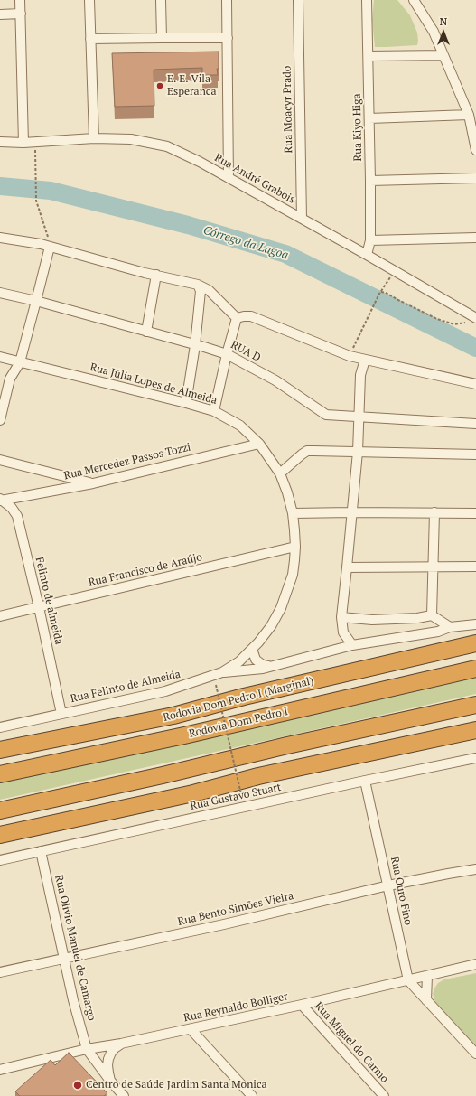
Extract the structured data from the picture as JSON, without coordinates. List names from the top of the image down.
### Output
{
  "streets": {
    "highway": ["Rodovia Dom Pedro I (Marginal)", "Rodovia Dom Pedro I"],
    "street": [
      "Rua Moacyr Prado",
      "Rua Kiyo Higa",
      "Rua André Grabois",
      "RUA D",
      "Rua Júlia Lopes de Almeida",
      "Rua Mercedez Passos Tozzi",
      "Rua Francisco de Araújo",
      "Felinto de almeida",
      "Rua Felinto de Almeida",
      "Rua Gustavo Stuart",
      "Rua Ouro Fino",
      "Rua Bento Simões Vieira",
      "Rua Olivio Manuel de Camargo",
      "Rua Reynaldo Bolliger",
      "Rua Miguel do Carmo"
    ]
  },
  "crossings": [
    ["Rua Moacyr Prado", "Rua André Grabois"],
    ["Rua Kiyo Higa", "Rua André Grabois"],
    ["Rua Júlia Lopes de Almeida", "Rua Mercedez Passos Tozzi"],
    ["Rua Júlia Lopes de Almeida", "Rua Felinto de Almeida"],
    ["Rua Mercedez Passos Tozzi", "Felinto de almeida"],
    ["Rua Francisco de Araújo", "Felinto de almeida"],
    ["Rua Francisco de Araújo", "Rua Felinto de Almeida"],
    ["Felinto de almeida", "Rua Felinto de Almeida"],
    ["Rua Gustavo Stuart", "Rua Ouro Fino"],
    ["Rua Gustavo Stuart", "Rua Olivio Manuel de Camargo"],
    ["Rua Ouro Fino", "Rua Bento Simões Vieira"],
    ["Rua Ouro Fino", "Rua Reynaldo Bolliger"],
    ["Rua Bento Simões Vieira", "Rua Olivio Manuel de Camargo"],
    ["Rua Olivio Manuel de Camargo", "Rua Reynaldo Bolliger"],
    ["Rua Reynaldo Bolliger", "Rua Miguel do Carmo"]
  ],
  "water": ["Córrego da Lagoa"],
  "places": ["E. E. Vila Esperanca", "Centro de Saúde Jardim Santa Monica"],
  "north": "top"
}
